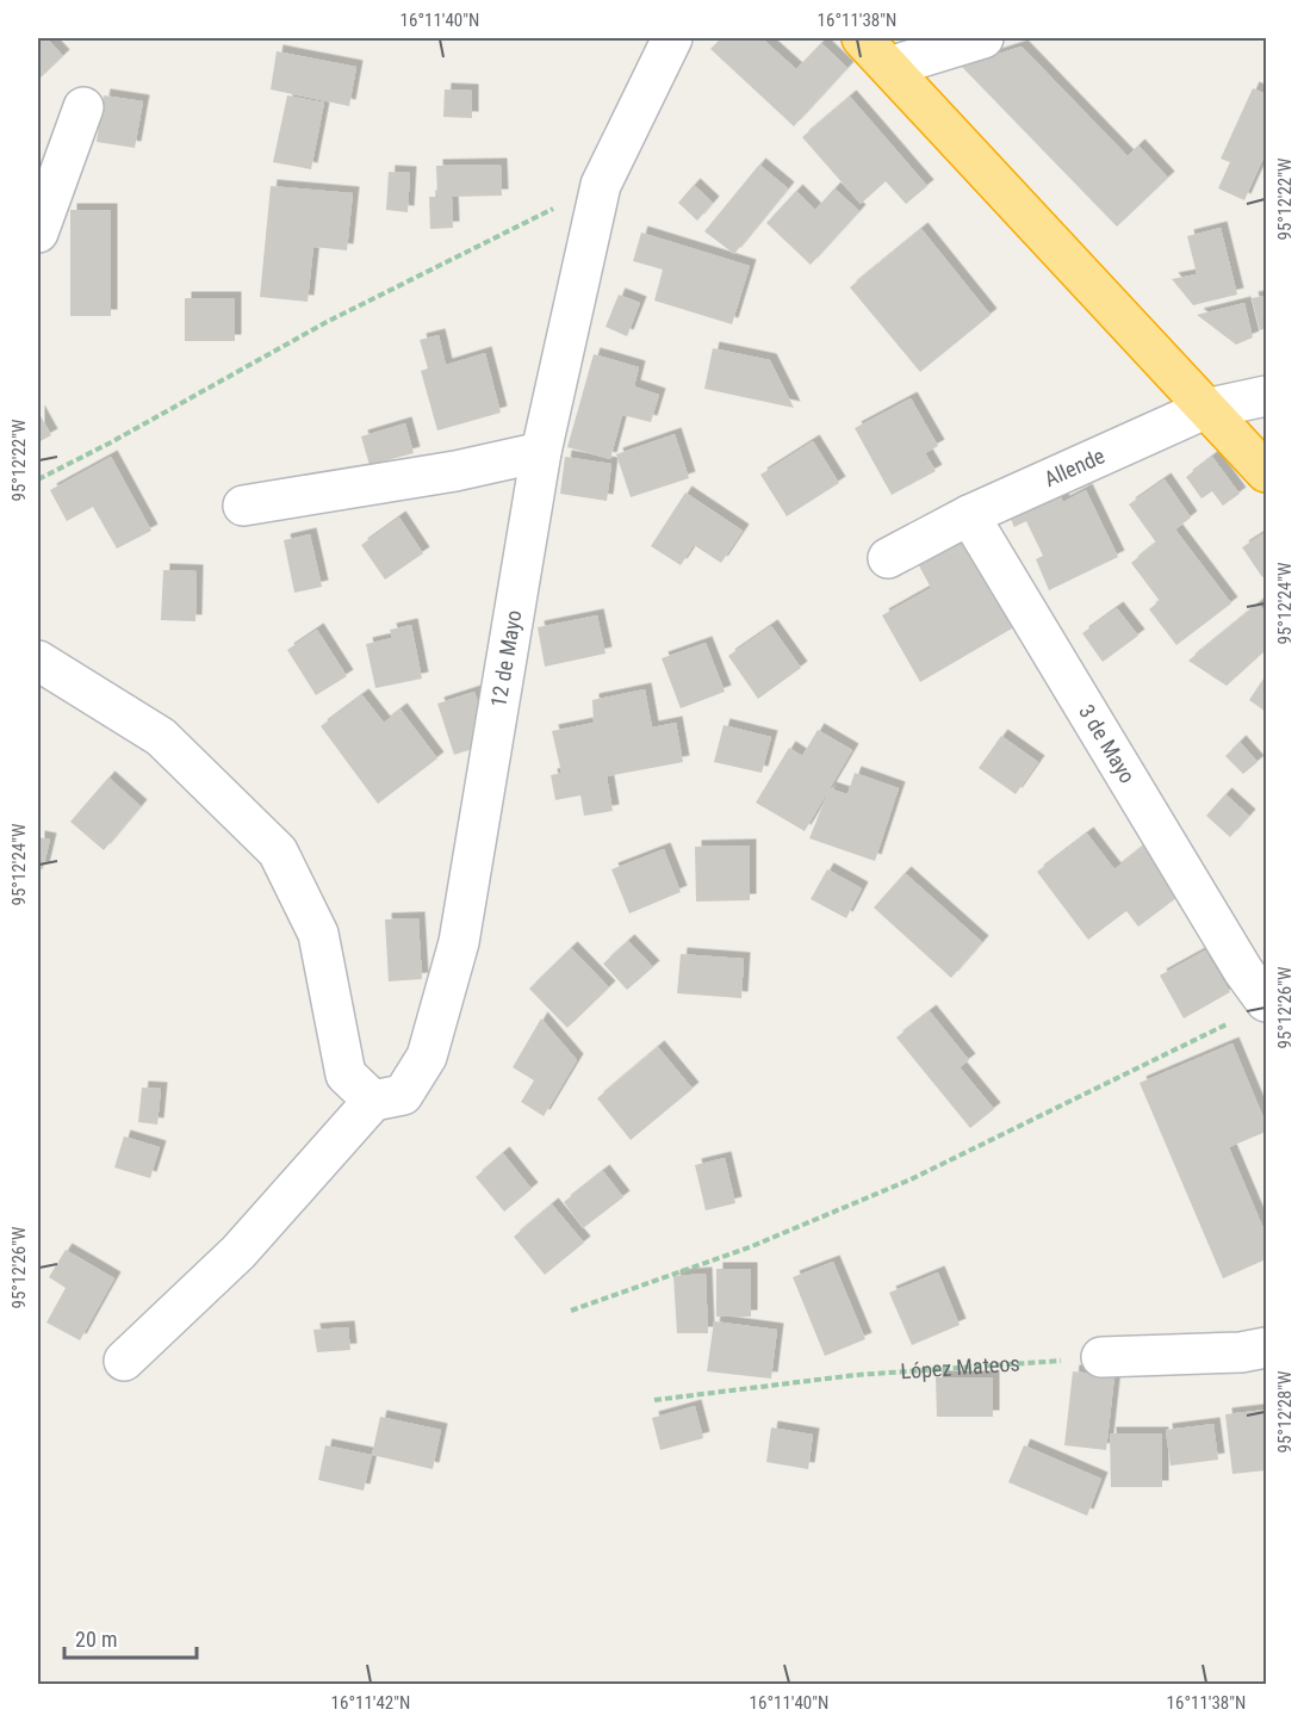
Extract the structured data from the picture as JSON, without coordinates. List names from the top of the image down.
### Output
{
  "streets": {
    "street": ["Allende", "12 de Mayo", "3 de Mayo"],
    "path": ["López Mateos"]
  },
  "crossings": [
    ["Allende", "3 de Mayo"]
  ],
  "scale_bar": "20 m",
  "coordinates": [
    "16°11'40\"N",
    "16°11'38\"N",
    "95°12'22\"W",
    "95°12'24\"W",
    "95°12'26\"W",
    "95°12'28\"W",
    "16°11'42\"N"
  ]
}
